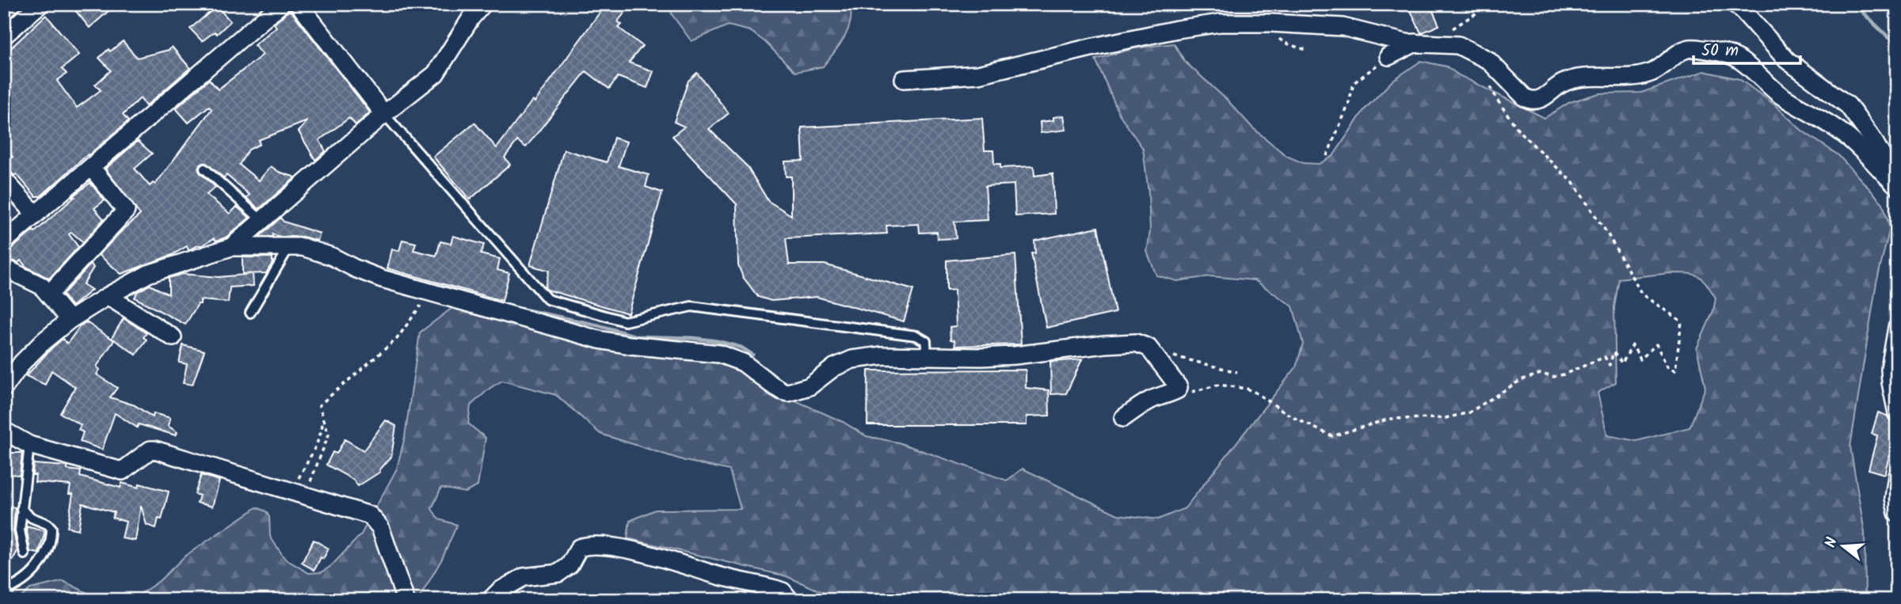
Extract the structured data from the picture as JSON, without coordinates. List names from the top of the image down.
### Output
{
  "scale_bar": "50 m",
  "north": "left"
}
